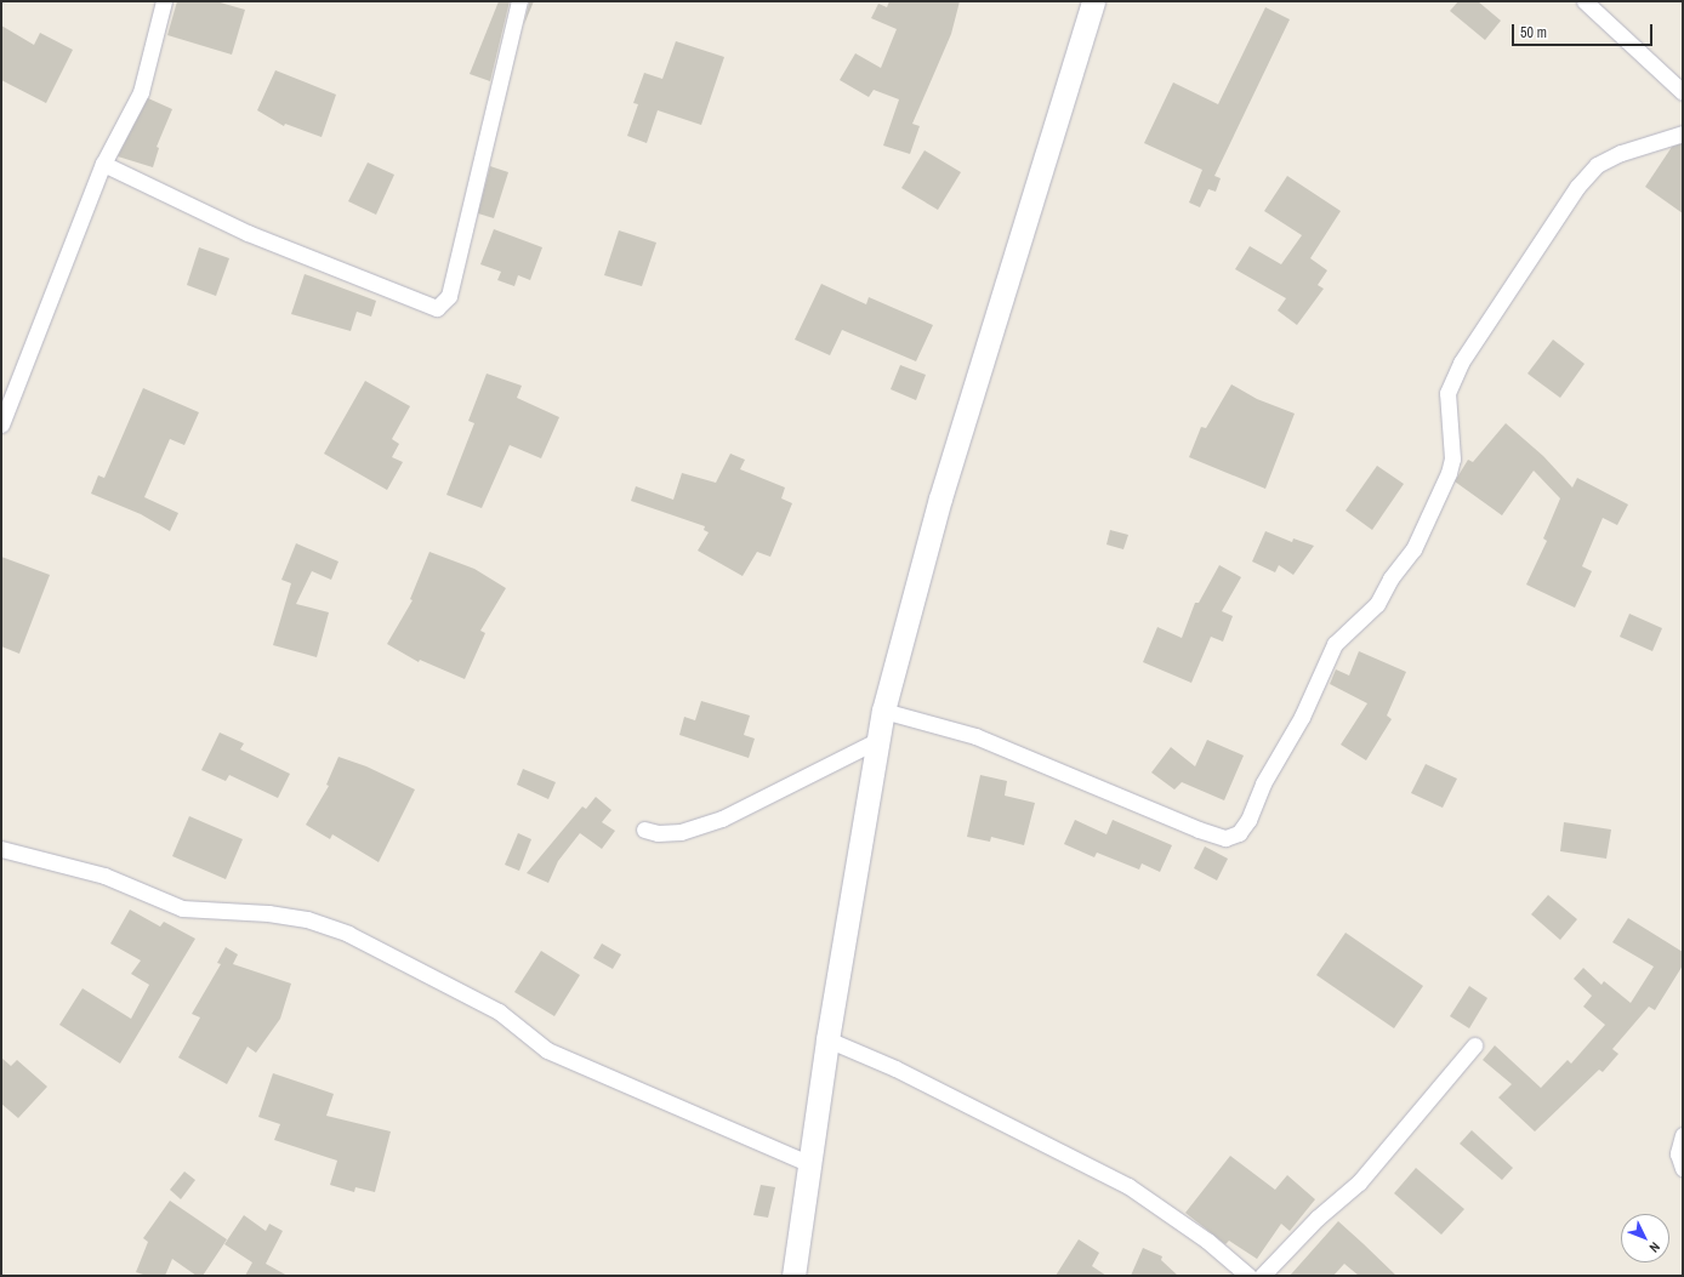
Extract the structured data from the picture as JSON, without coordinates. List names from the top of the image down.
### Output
{
  "scale_bar": "50 m",
  "north": "bottom right"
}
